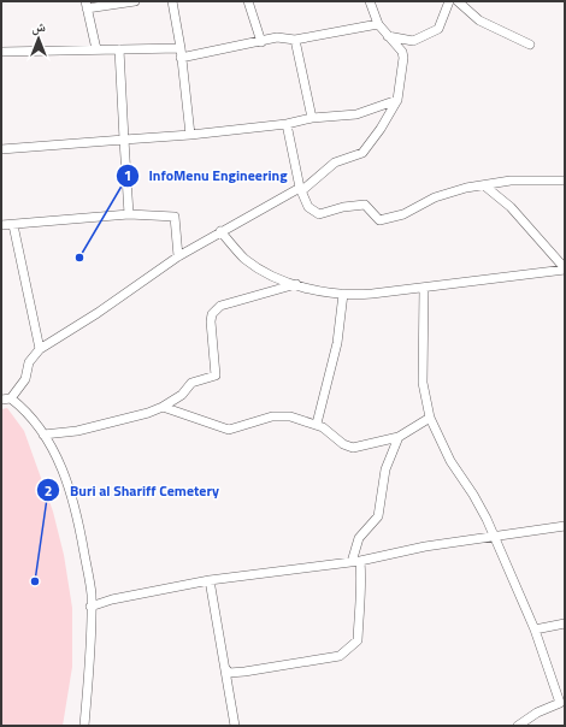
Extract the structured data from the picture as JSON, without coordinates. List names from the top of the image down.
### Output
{
  "places": ["InfoMenu Engineering", "Buri al Shariff Cemetery"],
  "north": "top"
}
